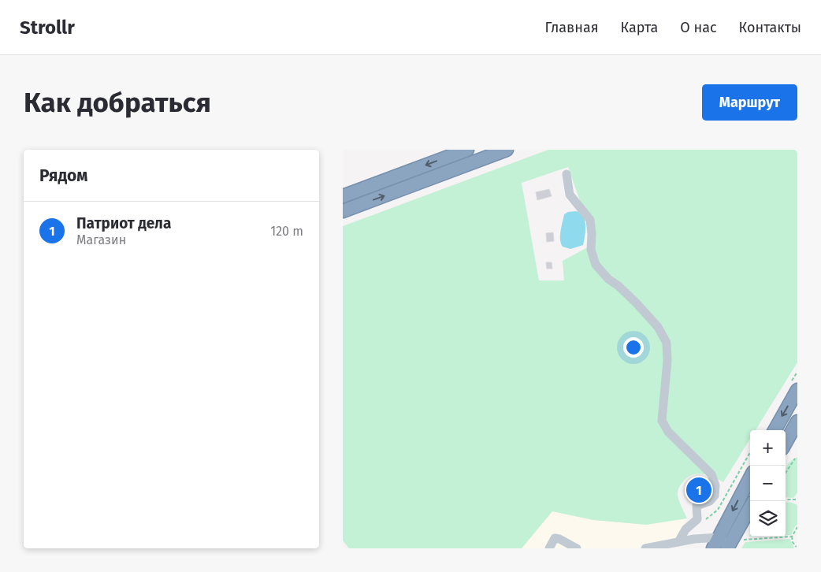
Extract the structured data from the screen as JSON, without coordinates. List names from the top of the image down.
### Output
{
  "page": {
    "header": "Strollr",
    "nav": [
      "Главная",
      "Карта",
      "О нас",
      "Контакты"
    ],
    "buttons": "Маршрут",
    "title": "Как добраться",
    "heading": "Рядом",
    "list": [
      {
        "mark": "1",
        "name": "Патриот дела",
        "note": "Магазин",
        "value": "120 m"
      }
    ],
    "map_buttons": ["+", "−"],
    "pins": "1"
  }
}
